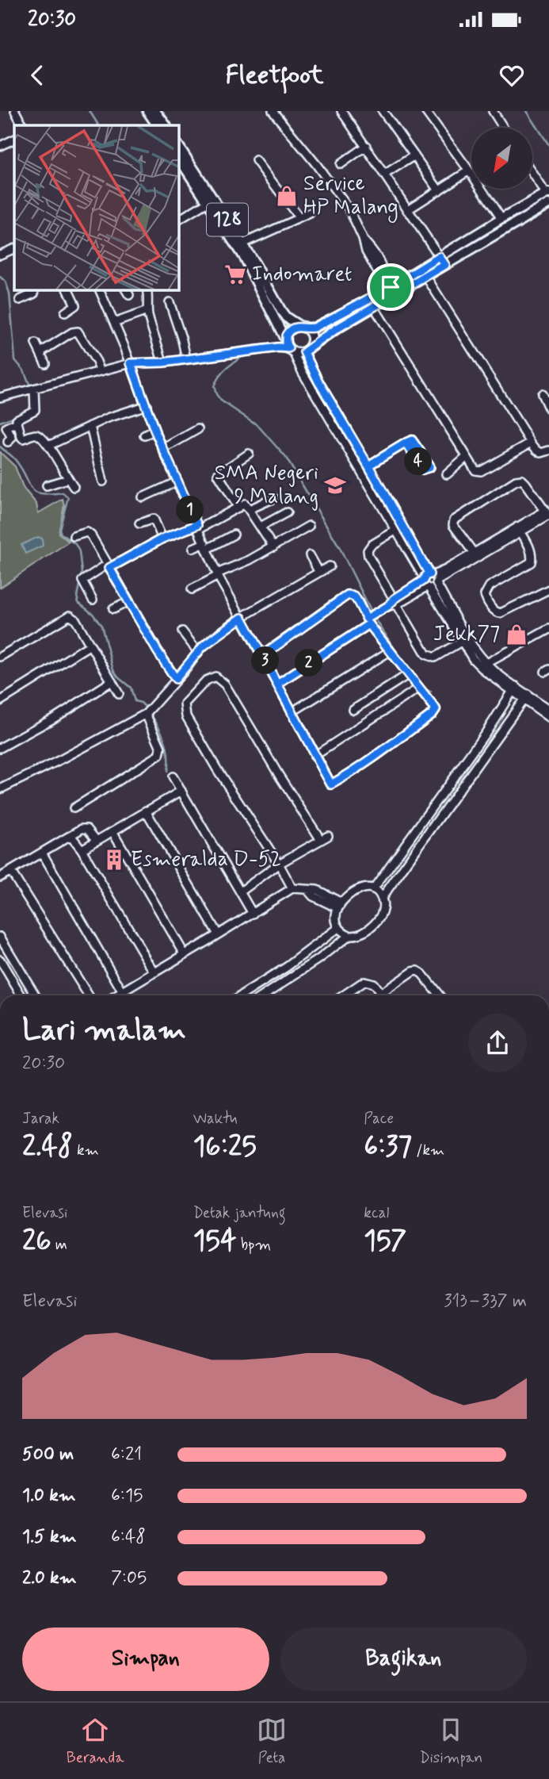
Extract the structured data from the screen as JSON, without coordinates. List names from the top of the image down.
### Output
{
  "streets": {
    "main road": ["128"]
  },
  "places": {
    "shop": ["Service HP Malang", "Jekk77"],
    "supermarket": ["Indomaret"],
    "school or university": ["SMA Negeri 9 Malang"],
    "building": ["Esmeralda D-52"]
  },
  "north": "bottom left",
  "page": {
    "status": "20:30",
    "header": "Fleetfoot",
    "pins": [
      "4",
      "1",
      "3",
      "2"
    ],
    "heading": ["Lari malam", "20:30"],
    "stats": [
      ["Jarak", "2.48 km"],
      ["Waktu", "16:25"],
      ["Pace", "6:37 /km"],
      ["Elevasi", "26 m"],
      ["Detak jantung", "154 bpm"],
      ["kcal", "157"]
    ],
    "chart": ["Elevasi", "313–337 m"],
    "list": [
      {
        "name": "500 m",
        "note": "6:21"
      },
      {
        "name": "1.0 km",
        "note": "6:15"
      },
      {
        "name": "1.5 km",
        "note": "6:48"
      },
      {
        "name": "2.0 km",
        "note": "7:05"
      }
    ],
    "buttons": ["Simpan", "Bagikan"],
    "tabs": ["Beranda", "Peta", "Disimpan"]
  }
}
